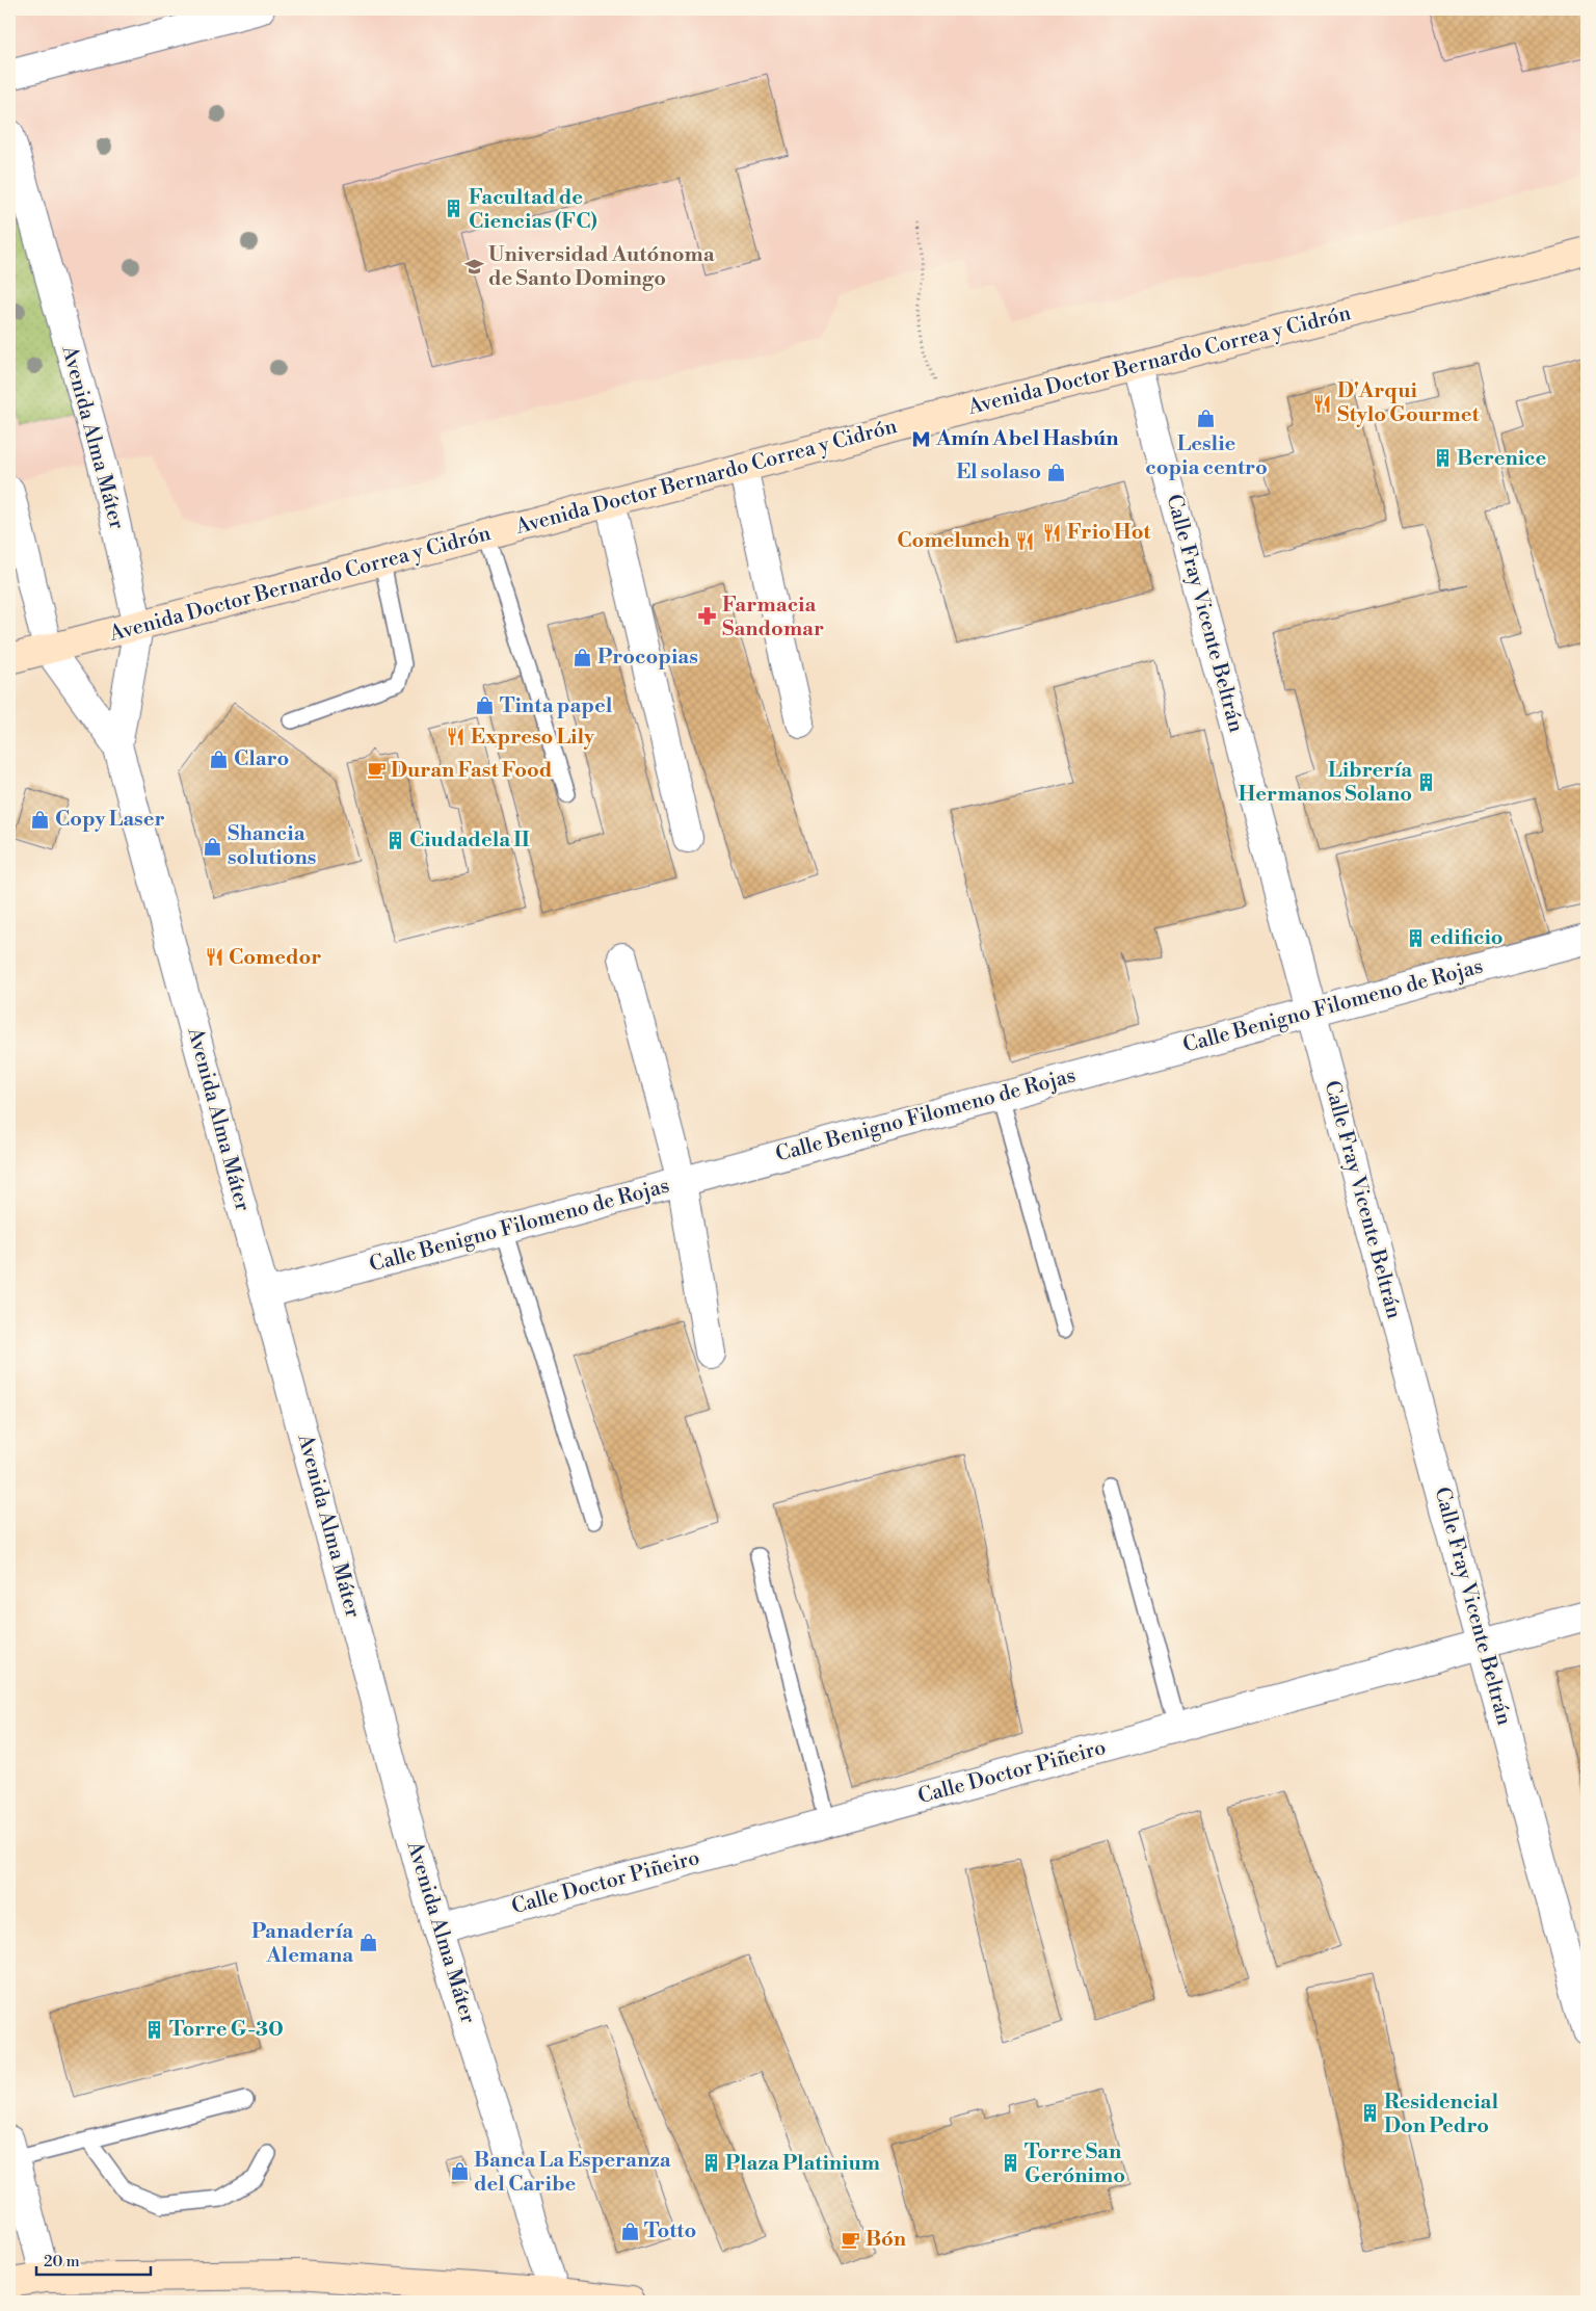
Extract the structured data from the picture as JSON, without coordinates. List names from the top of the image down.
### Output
{
  "streets": {
    "main road": ["Avenida Doctor Bernardo Correa y Cidrón"],
    "street": [
      "Avenida Alma Máter",
      "Calle Fray Vicente Beltrán",
      "Calle Benigno Filomeno de Rojas",
      "Calle Doctor Piñeiro"
    ]
  },
  "crossings": [
    ["Avenida Doctor Bernardo Correa y Cidrón", "Avenida Alma Máter"],
    ["Avenida Doctor Bernardo Correa y Cidrón", "Calle Fray Vicente Beltrán"],
    ["Avenida Alma Máter", "Calle Benigno Filomeno de Rojas"],
    ["Avenida Alma Máter", "Calle Doctor Piñeiro"],
    ["Calle Fray Vicente Beltrán", "Calle Benigno Filomeno de Rojas"],
    ["Calle Fray Vicente Beltrán", "Calle Doctor Piñeiro"]
  ],
  "places": {
    "building": [
      "Facultad de Ciencias (FC)",
      "Berenice",
      "Librería Hermanos Solano",
      "Ciudadela II",
      "edificio",
      "Torre G-30",
      "Residencial Don Pedro",
      "Plaza Platinium",
      "Torre San Gerónimo"
    ],
    "school or university": ["Universidad Autónoma de Santo Domingo"],
    "restaurant": [
      "D'Arqui Stylo Gourmet",
      "Frio Hot",
      "Comelunch",
      "Expreso Lily",
      "Comedor"
    ],
    "shop": [
      "Leslie copia centro",
      "El solaso",
      "Procopias",
      "Tinta papel",
      "Claro",
      "Copy Laser",
      "Shancia solutions",
      "Panadería Alemana",
      "Banca La Esperanza del Caribe",
      "Totto"
    ],
    "metro station": ["Amín Abel Hasbún"],
    "pharmacy": ["Farmacia Sandomar"],
    "cafe": ["Duran Fast Food", "Bón"]
  },
  "scale_bar": "20 m"
}
